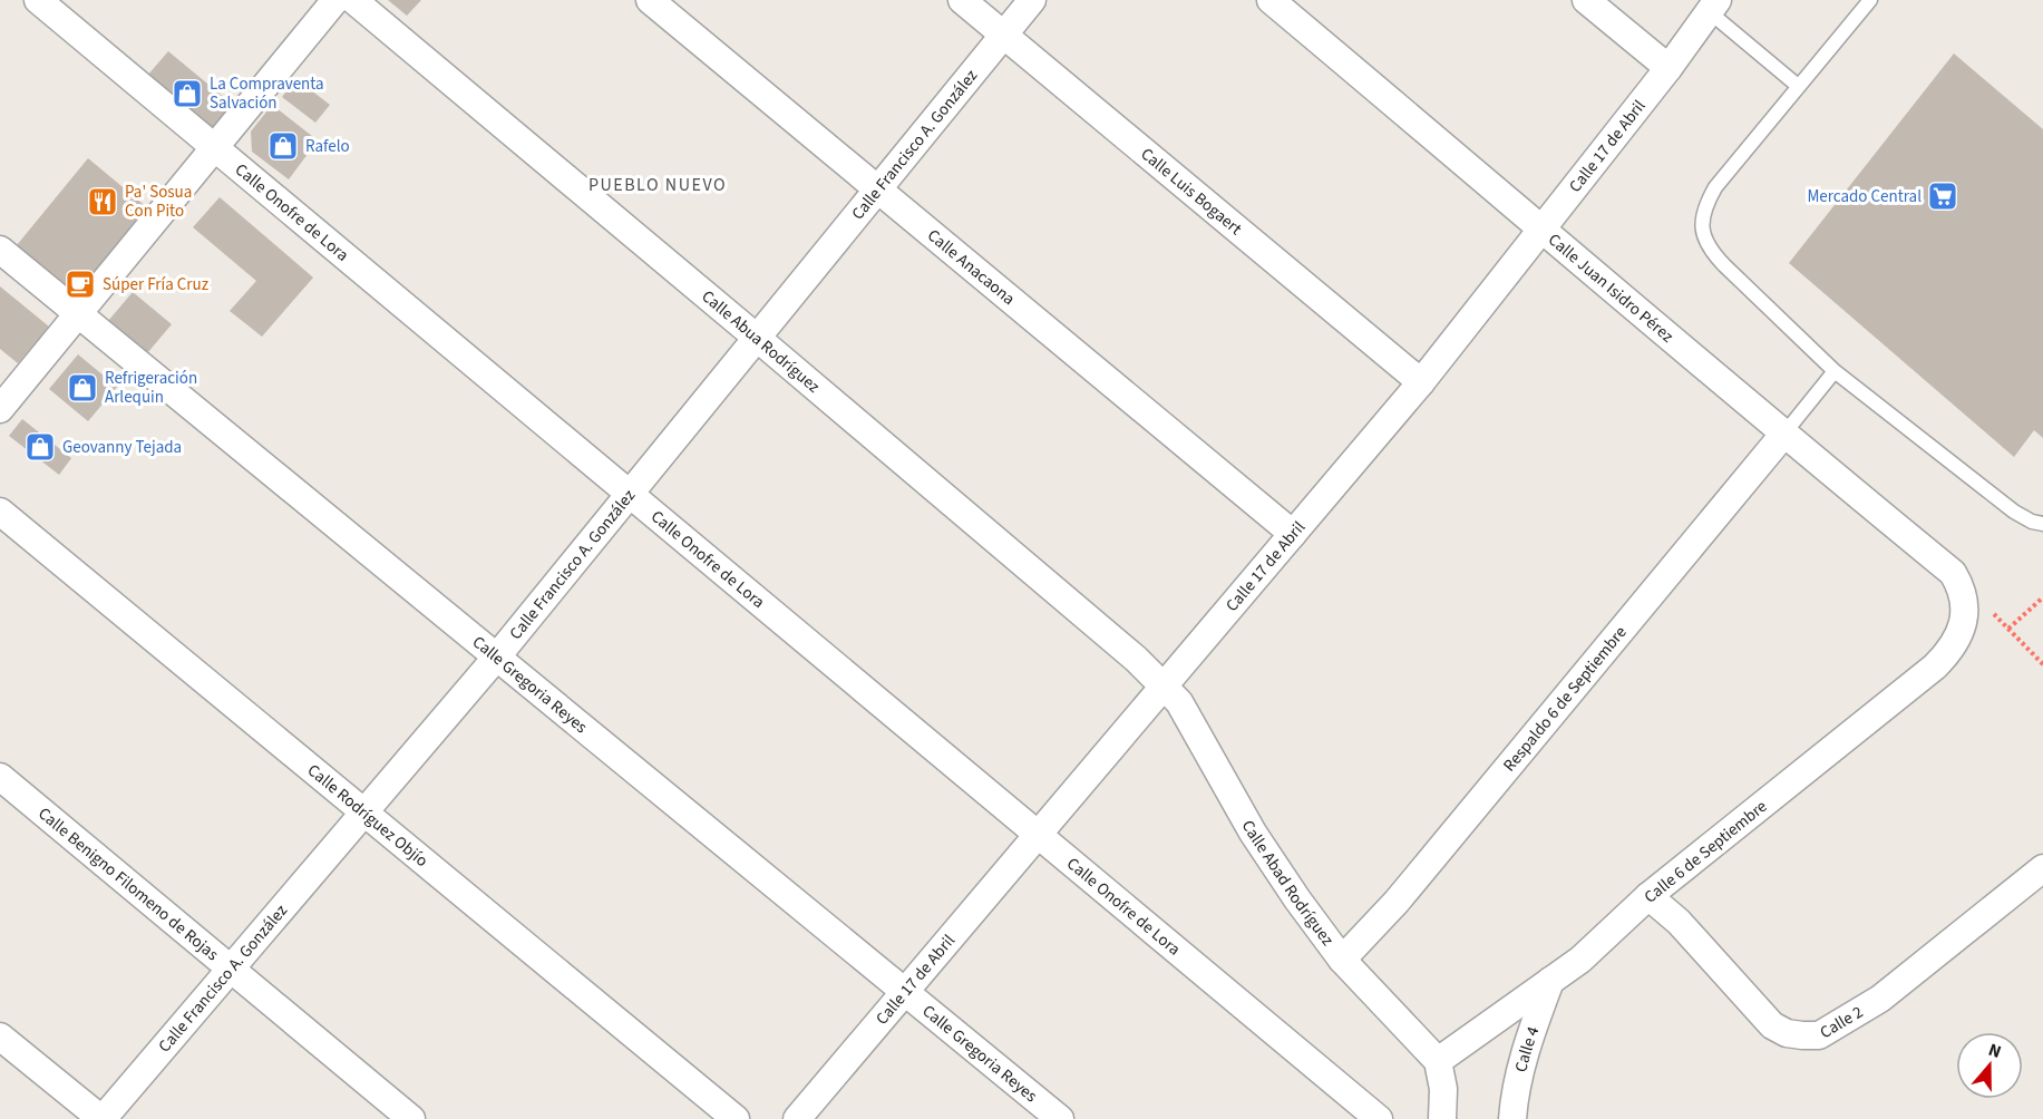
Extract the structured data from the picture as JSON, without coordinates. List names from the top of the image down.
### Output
{
  "streets": {
    "street": [
      "Calle Francisco A. González",
      "Calle 17 de Abril",
      "Calle Luis Bogaert",
      "Calle Onofre de Lora",
      "Calle Anacaona",
      "Calle Juan Isidro Pérez",
      "Calle Abua Rodríguez",
      "Calle Gregoria Reyes",
      "Respaldo 6 de Septiembre",
      "Calle Rodríguez Objío",
      "Calle 6 de Septiembre",
      "Calle Abad Rodríguez",
      "Calle Benigno Filomeno de Rojas",
      "Calle 2",
      "Calle 4"
    ]
  },
  "crossings": [
    ["Calle Francisco A. González", "Calle Luis Bogaert"],
    ["Calle Francisco A. González", "Calle Onofre de Lora"],
    ["Calle Francisco A. González", "Calle Anacaona"],
    ["Calle Francisco A. González", "Calle Abua Rodríguez"],
    ["Calle Francisco A. González", "Calle Gregoria Reyes"],
    ["Calle Francisco A. González", "Calle Rodríguez Objío"],
    ["Calle Francisco A. González", "Calle Benigno Filomeno de Rojas"],
    ["Calle 17 de Abril", "Calle Luis Bogaert"],
    ["Calle 17 de Abril", "Calle Onofre de Lora"],
    ["Calle 17 de Abril", "Calle Anacaona"],
    ["Calle 17 de Abril", "Calle Juan Isidro Pérez"],
    ["Calle 17 de Abril", "Calle Abua Rodríguez"],
    ["Calle 17 de Abril", "Calle Gregoria Reyes"],
    ["Calle 17 de Abril", "Calle Abad Rodríguez"],
    ["Calle Juan Isidro Pérez", "Respaldo 6 de Septiembre"],
    ["Calle Juan Isidro Pérez", "Calle 6 de Septiembre"],
    ["Calle Abua Rodríguez", "Calle Abad Rodríguez"],
    ["Respaldo 6 de Septiembre", "Calle Abad Rodríguez"],
    ["Calle 6 de Septiembre", "Calle Abad Rodríguez"],
    ["Calle 6 de Septiembre", "Calle 2"],
    ["Calle 6 de Septiembre", "Calle 4"]
  ],
  "districts": ["PUEBLO NUEVO"],
  "places": {
    "shop": [
      "La Compraventa Salvación",
      "Rafelo",
      "Refrigeración Arlequin",
      "Geovanny Tejada"
    ],
    "supermarket": ["Mercado Central"],
    "restaurant": ["Pa' Sosua Con Pito"],
    "cafe": ["Súper Fría Cruz"]
  },
  "north": "top"
}
